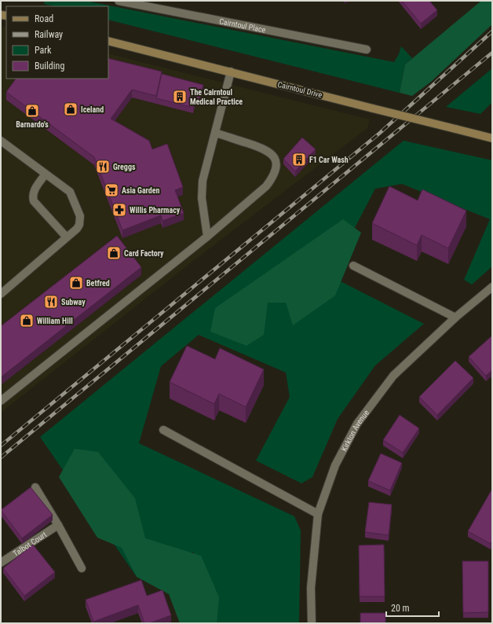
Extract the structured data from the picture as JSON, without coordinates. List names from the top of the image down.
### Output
{
  "streets": {
    "street": [
      "Cairntoul Place",
      "Cairntoul Drive",
      "Kirkton Avenue",
      "Talbot Court"
    ]
  },
  "places": {
    "building": ["The Cairntoul Medical Practice", "F1 Car Wash"],
    "shop": [
      "Iceland",
      "Barnardo's",
      "Card Factory",
      "Betfred",
      "William Hill"
    ],
    "restaurant": ["Greggs", "Subway"],
    "supermarket": ["Asia Garden"],
    "pharmacy": ["Willis Pharmacy"]
  },
  "legend": [
    "Road",
    "Railway",
    "Park",
    "Building"
  ],
  "scale_bar": "20 m"
}
